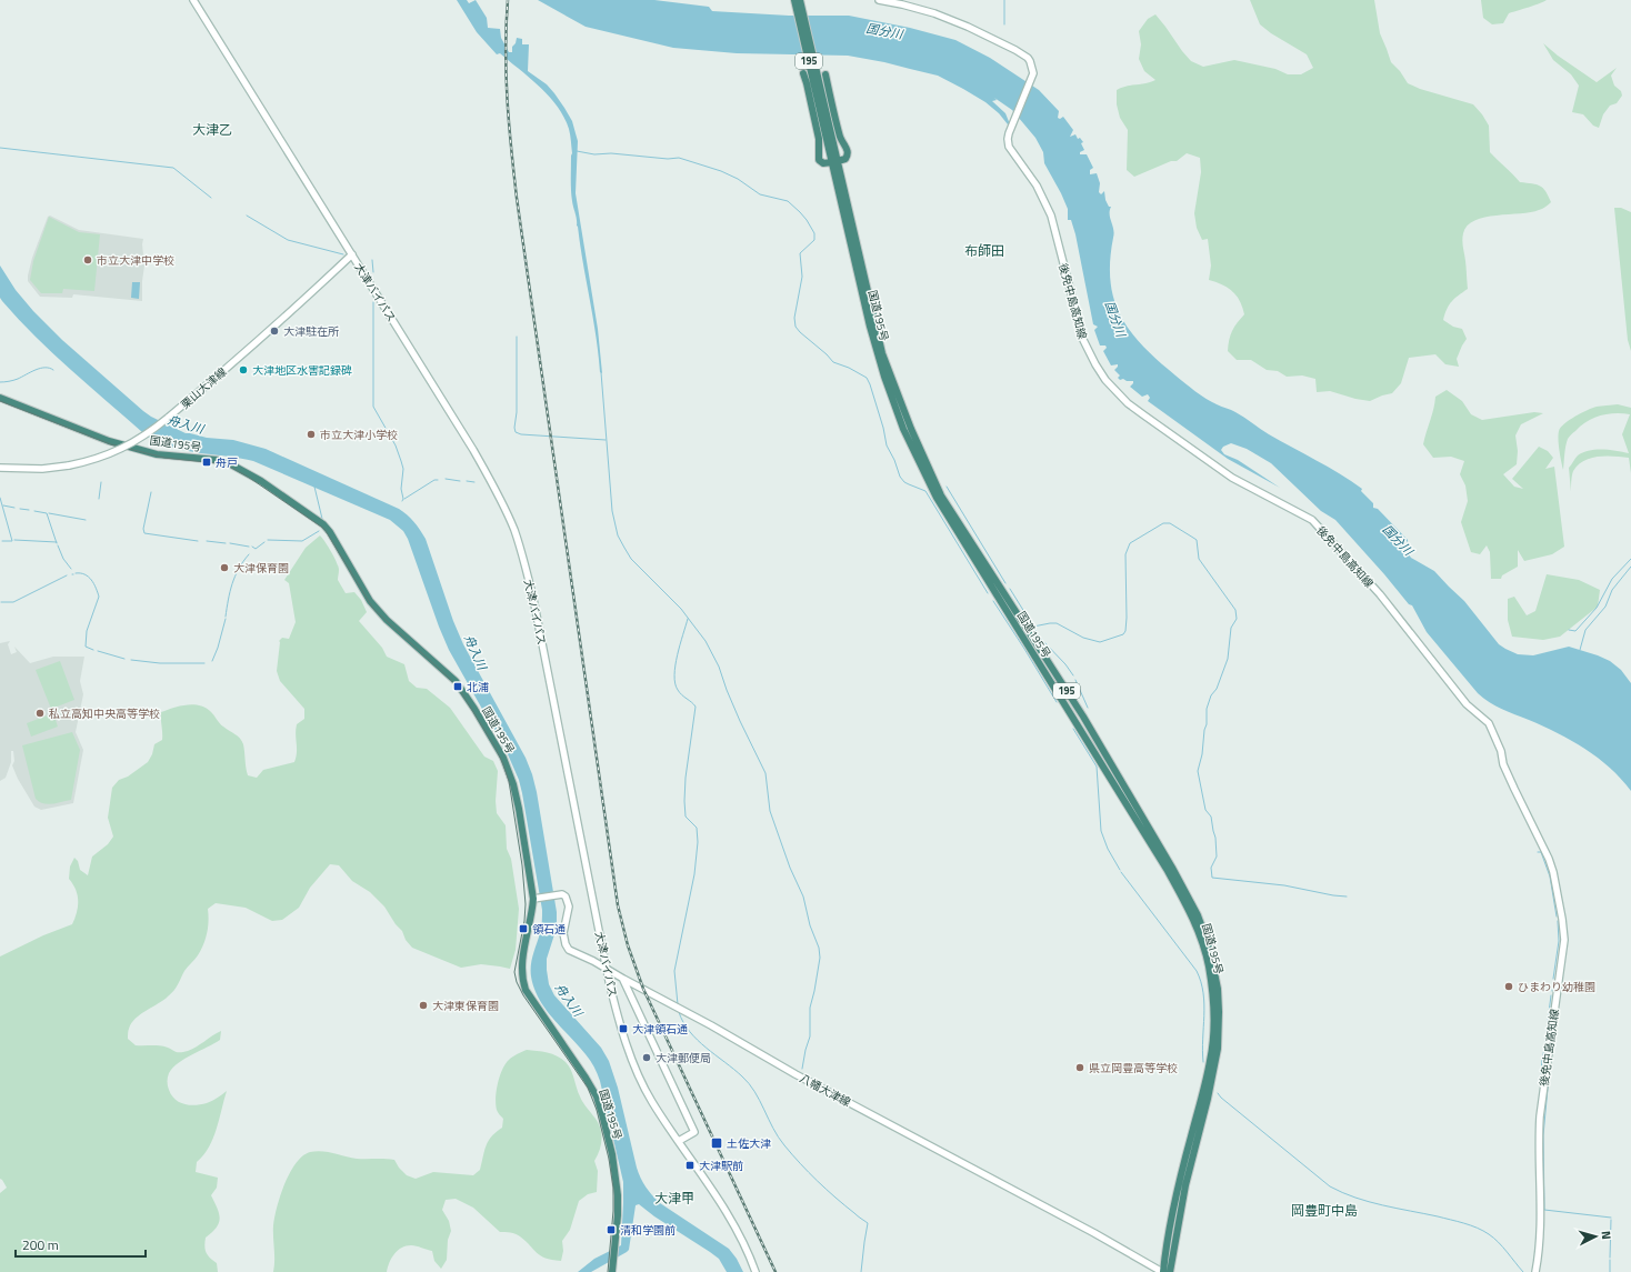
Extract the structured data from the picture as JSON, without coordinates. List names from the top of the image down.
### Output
{
  "streets": {
    "highway": ["195", "国道195号"],
    "main road": [
      "大津バイパス",
      "後免中島高知線",
      "栗山大津線",
      "八幡大津線"
    ]
  },
  "crossings": [
    ["大津バイパス", "栗山大津線"],
    ["大津バイパス", "八幡大津線"],
    ["国道195号", "八幡大津線"]
  ],
  "districts": [
    "大津乙",
    "布師田",
    "大津甲",
    "岡豊町中島"
  ],
  "water": ["国分川", "舟入川"],
  "places": {
    "other": [
      "市立大津中学校",
      "大津駐在所",
      "大津地区水害記録碑",
      "市立大津小学校",
      "大津保育園",
      "私立高知中央高等学校",
      "ひまわり幼稚園",
      "大津東保育園",
      "大津郵便局",
      "県立岡豊高等学校"
    ],
    "transit": [
      "舟戸",
      "北浦",
      "領石通",
      "大津領石通",
      "土佐大津",
      "大津駅前",
      "清和学園前"
    ]
  },
  "scale_bar": "200 m",
  "north": "right"
}
